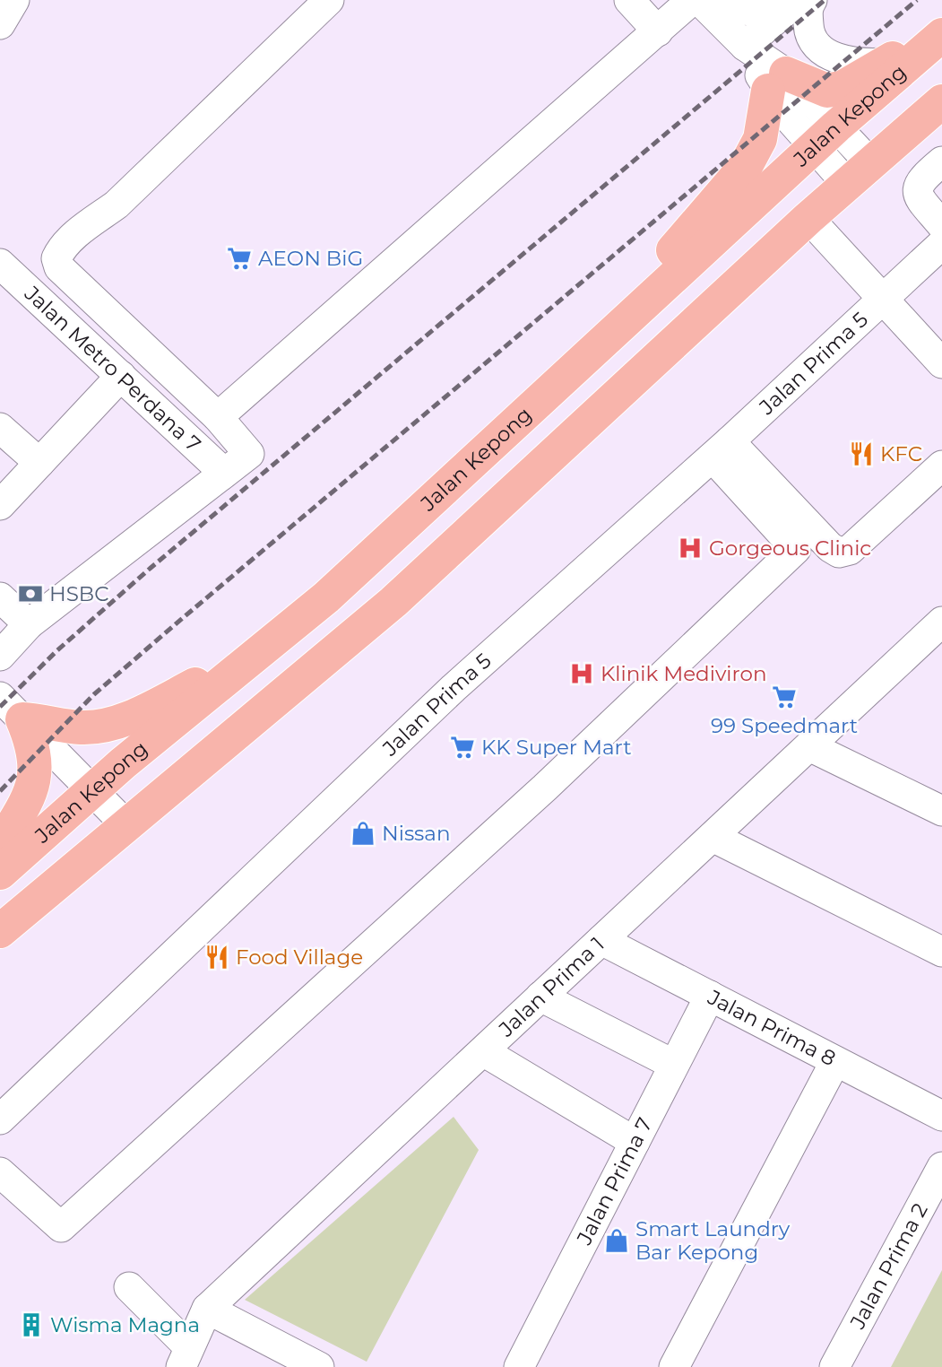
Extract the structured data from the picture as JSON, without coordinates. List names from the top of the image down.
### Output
{
  "streets": {
    "main road": ["Jalan Kepong"],
    "street": [
      "Jalan Prima 5",
      "Jalan Metro Perdana 7",
      "Jalan Prima 1",
      "Jalan Prima 8",
      "Jalan Prima 7",
      "Jalan Prima 2"
    ]
  },
  "crossings": [
    ["Jalan Prima 1", "Jalan Prima 8"],
    ["Jalan Prima 8", "Jalan Prima 7"]
  ],
  "places": {
    "supermarket": ["AEON BiG", "99 Speedmart", "KK Super Mart"],
    "restaurant": ["KFC", "Food Village"],
    "hospital": ["Gorgeous Clinic", "Klinik Mediviron"],
    "bank": ["HSBC"],
    "shop": ["Nissan", "Smart Laundry Bar Kepong"],
    "building": ["Wisma Magna"]
  }
}
